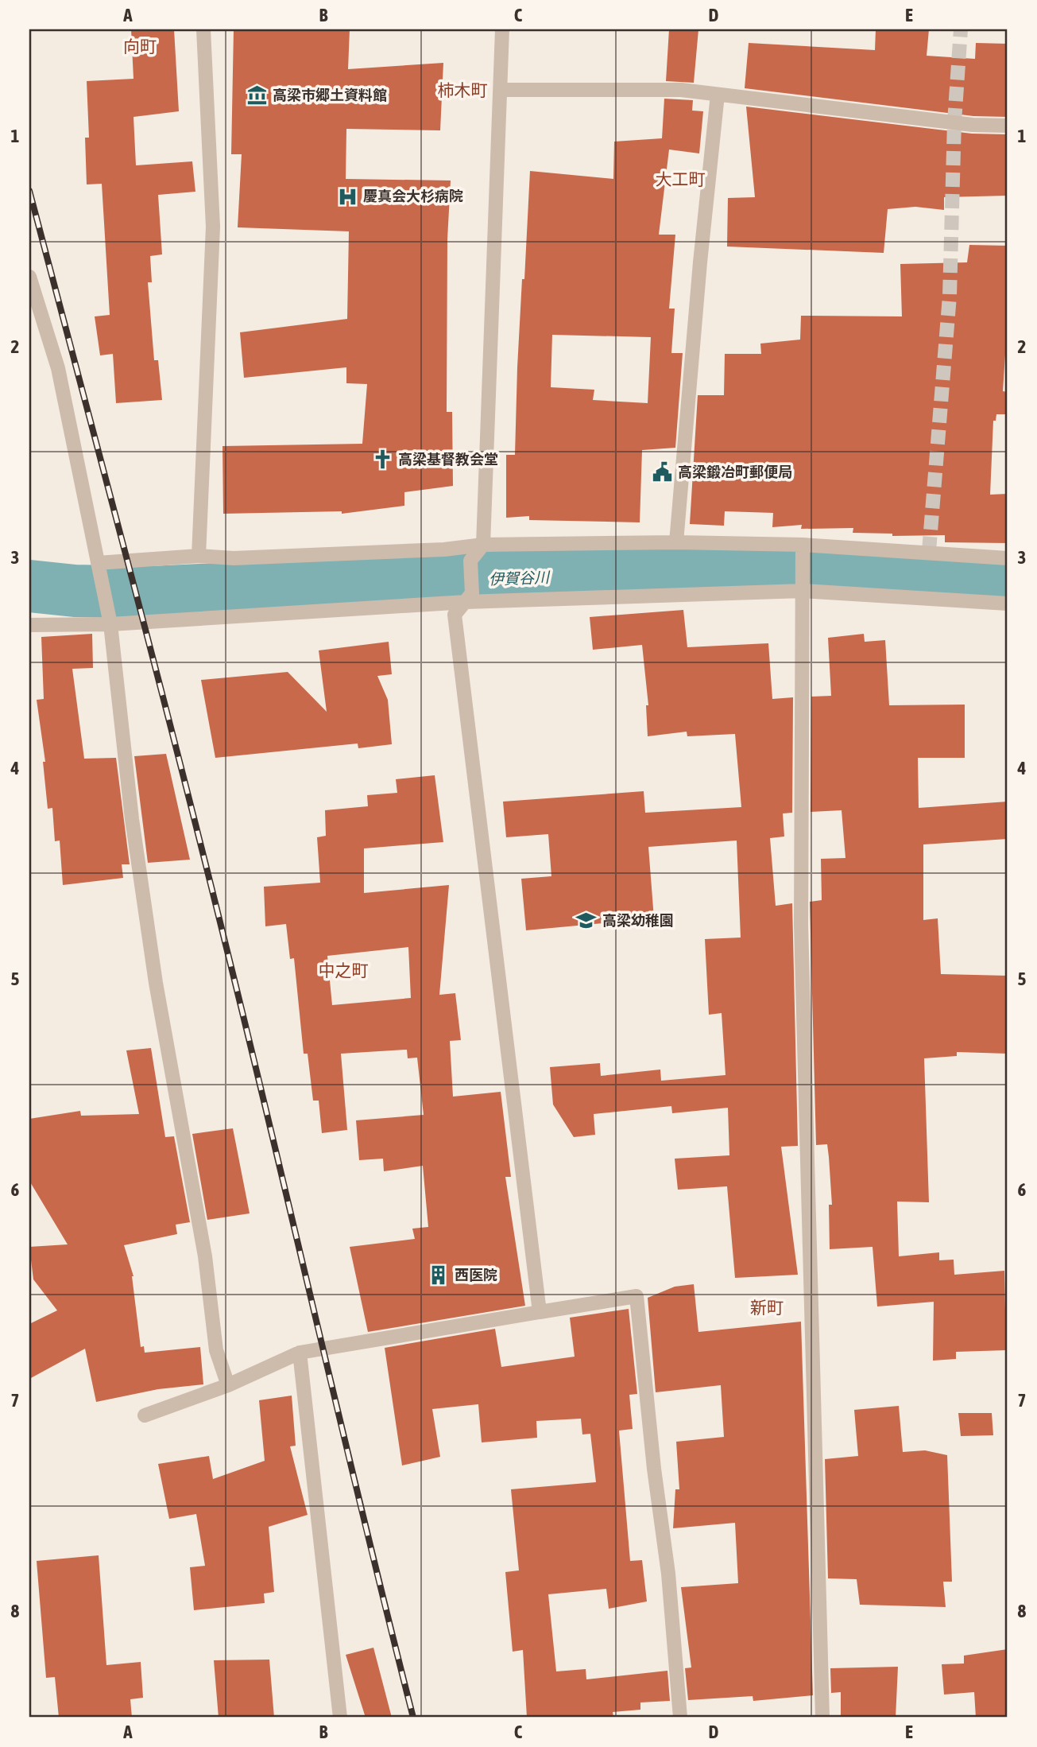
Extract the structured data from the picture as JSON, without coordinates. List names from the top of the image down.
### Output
{
  "districts": [
    "向町",
    "柿木町",
    "大工町",
    "中之町",
    "新町"
  ],
  "water": ["伊賀谷川"],
  "places": {
    "museum": ["高梁市郷土資料館"],
    "hospital": ["慶真会大杉病院"],
    "church": ["高梁基督教会堂"],
    "public building": ["高梁鍛冶町郵便局"],
    "school or university": ["高梁幼稚園"],
    "building": ["西医院"]
  },
  "grid": {
    "columns": [
      "A",
      "B",
      "C",
      "D",
      "E"
    ],
    "rows": [
      "1",
      "2",
      "3",
      "4",
      "5",
      "6",
      "7",
      "8"
    ]
  }
}
